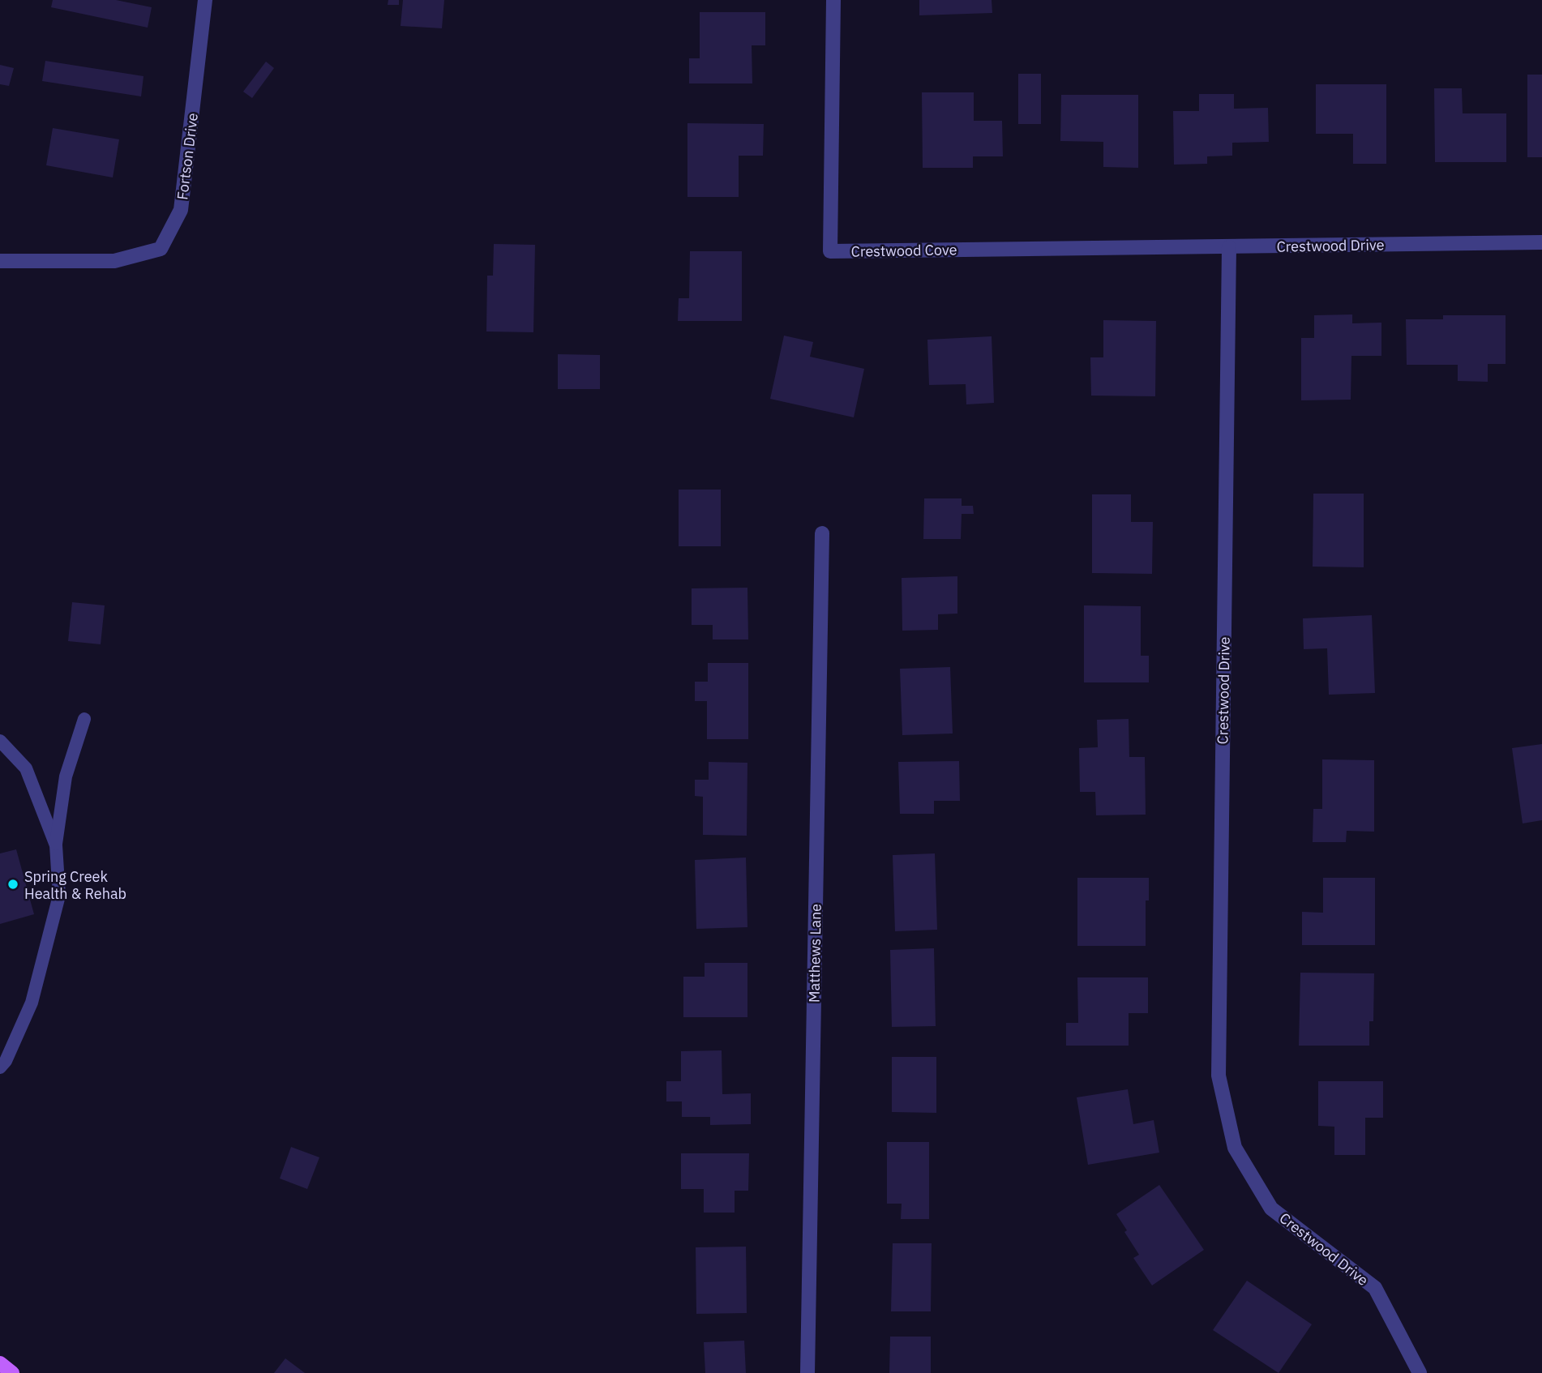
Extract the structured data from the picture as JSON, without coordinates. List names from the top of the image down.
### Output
{
  "streets": {
    "street": [
      "Fortson Drive",
      "Crestwood Drive",
      "Crestwood Cove",
      "Matthews Lane"
    ]
  },
  "crossings": [
    ["Crestwood Drive", "Crestwood Cove"]
  ],
  "places": ["Spring Creek Health & Rehab"]
}
